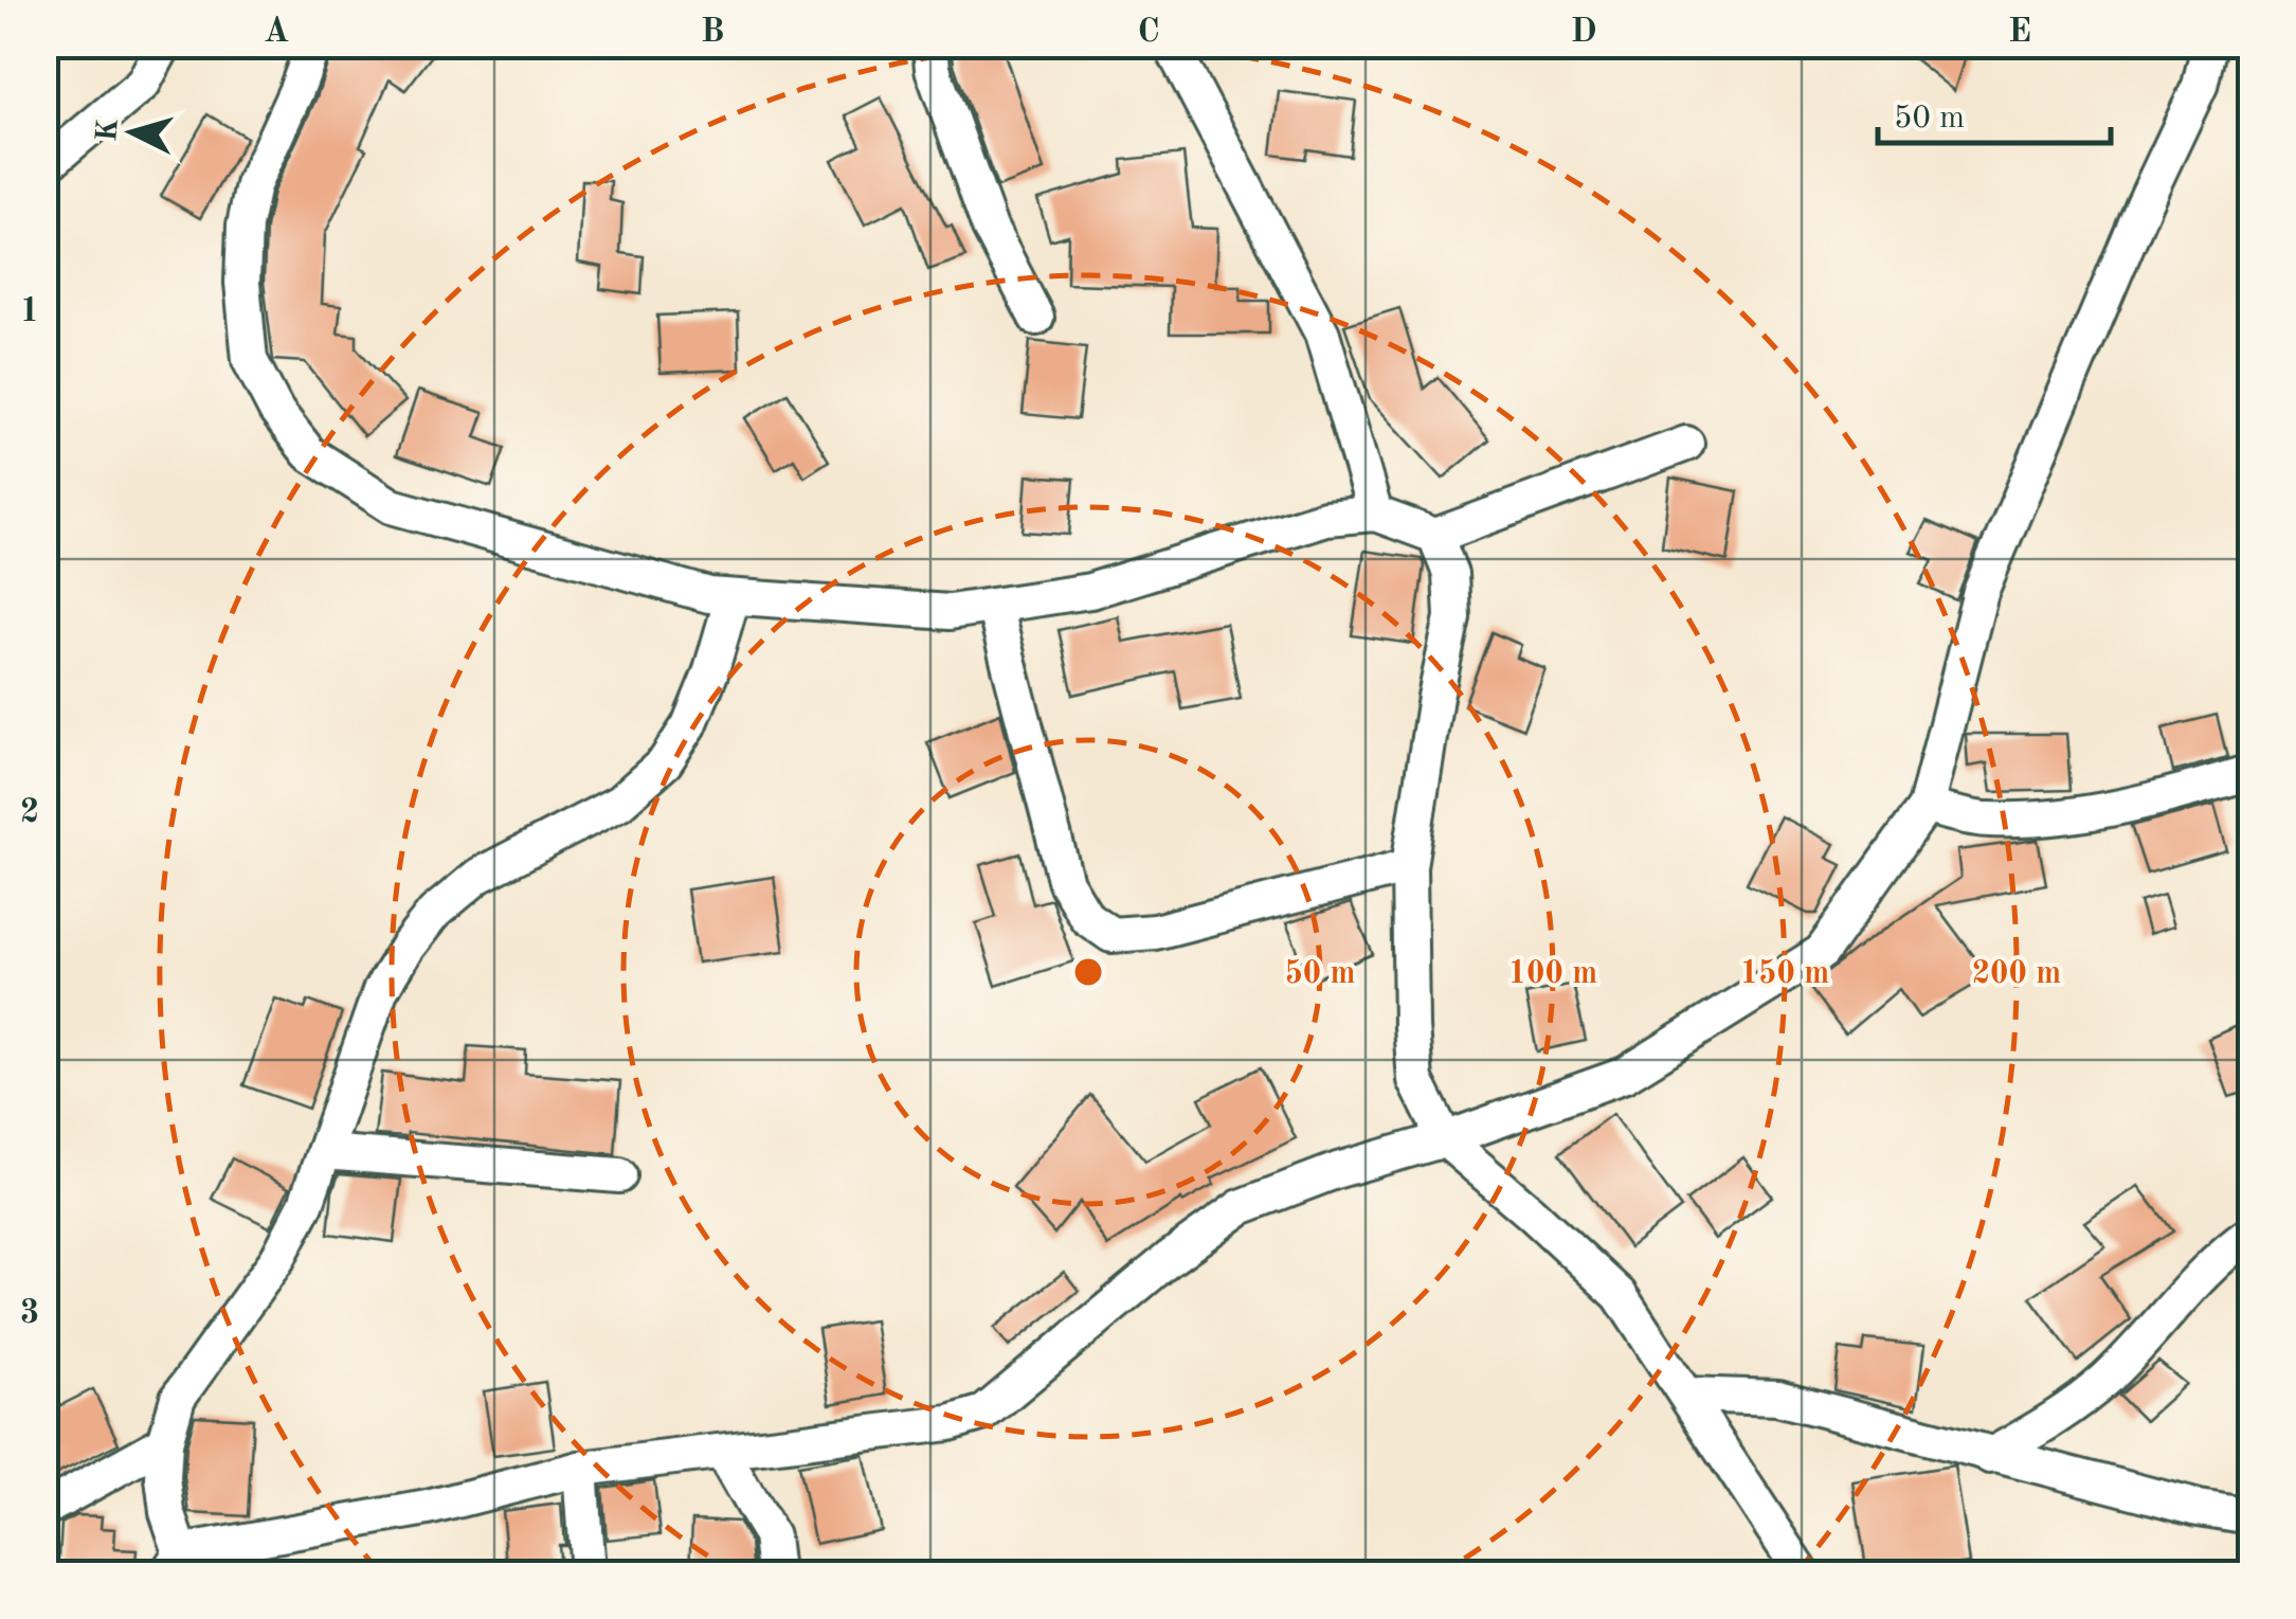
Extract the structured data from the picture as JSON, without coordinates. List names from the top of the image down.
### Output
{
  "scale_bar": "50 m",
  "north": "left",
  "grid": {
    "columns": [
      "A",
      "B",
      "C",
      "D",
      "E"
    ],
    "rows": ["1", "2", "3"]
  },
  "rings": [
    "50 m",
    "100 m",
    "150 m",
    "200 m"
  ]
}
